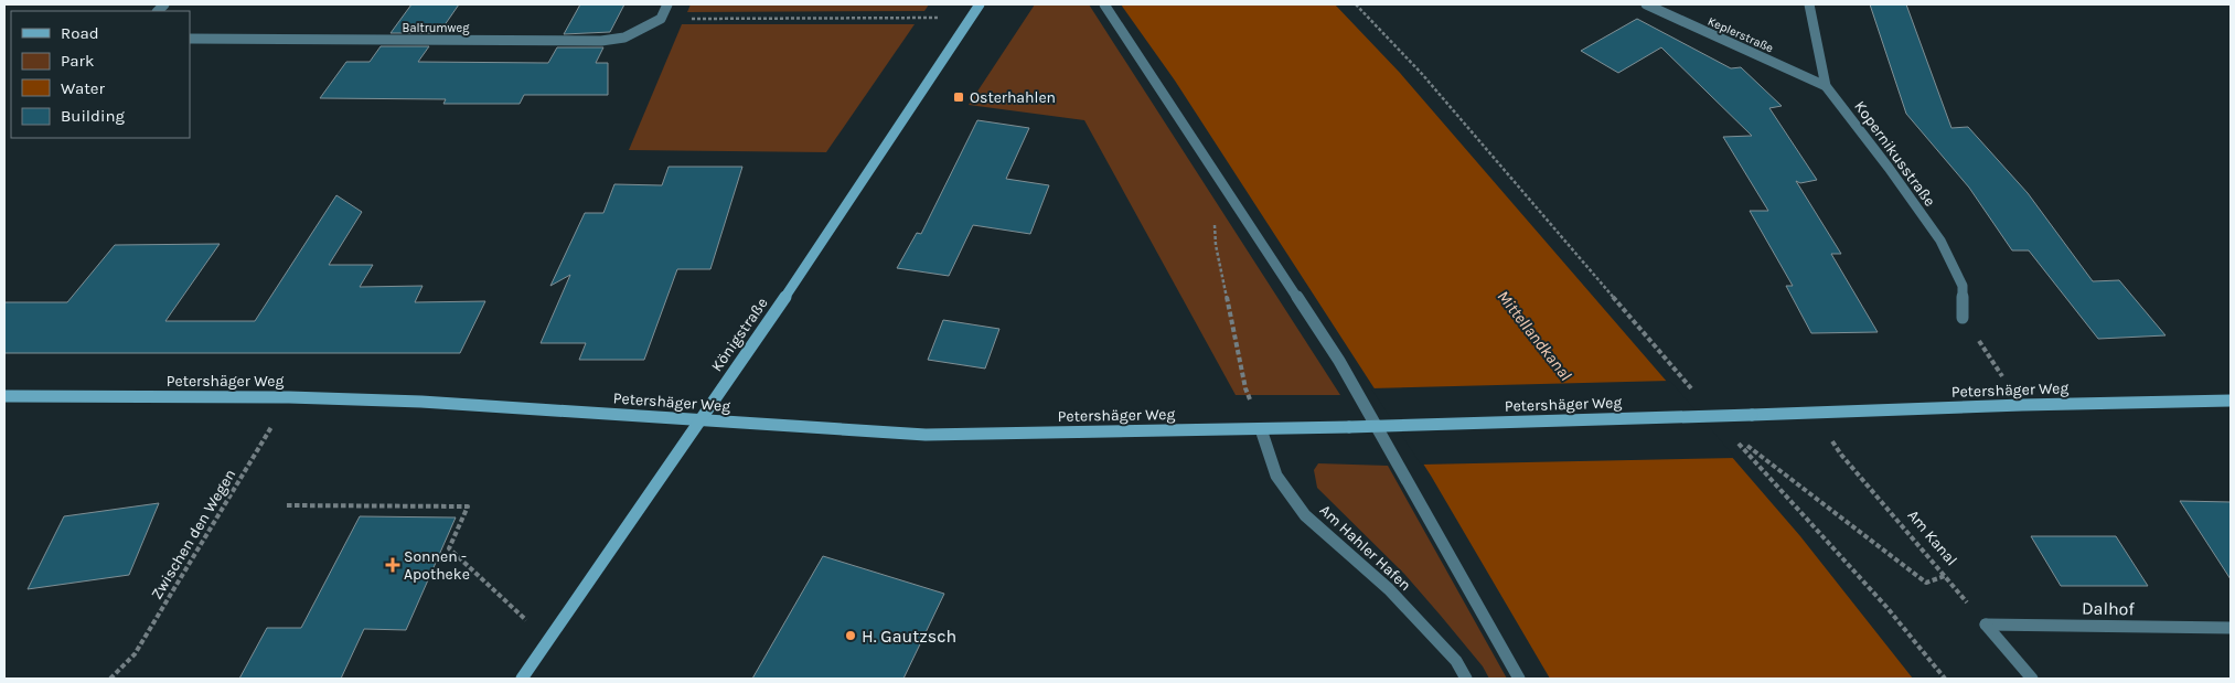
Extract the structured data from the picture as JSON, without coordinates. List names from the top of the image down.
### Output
{
  "streets": {
    "street": [
      "Baltrumweg",
      "Keplerstraße",
      "Kopernikusstraße",
      "Königstraße",
      "Petershäger Weg",
      "Am Hahler Hafen",
      "Dalhof"
    ],
    "path": ["Zwischen den Wegen", "Am Kanal"]
  },
  "crossings": [
    ["Keplerstraße", "Kopernikusstraße"],
    ["Königstraße", "Petershäger Weg"],
    ["Petershäger Weg", "Zwischen den Wegen"],
    ["Petershäger Weg", "Am Kanal"],
    ["Petershäger Weg", "Am Hahler Hafen"],
    ["Am Kanal", "Dalhof"]
  ],
  "water": ["Mittellandkanal"],
  "places": {
    "transit": ["Osterhahlen"],
    "health": ["Sonnen - Apotheke"],
    "other": ["H. Gautzsch"]
  },
  "legend": [
    "Road",
    "Park",
    "Water",
    "Building"
  ]
}
